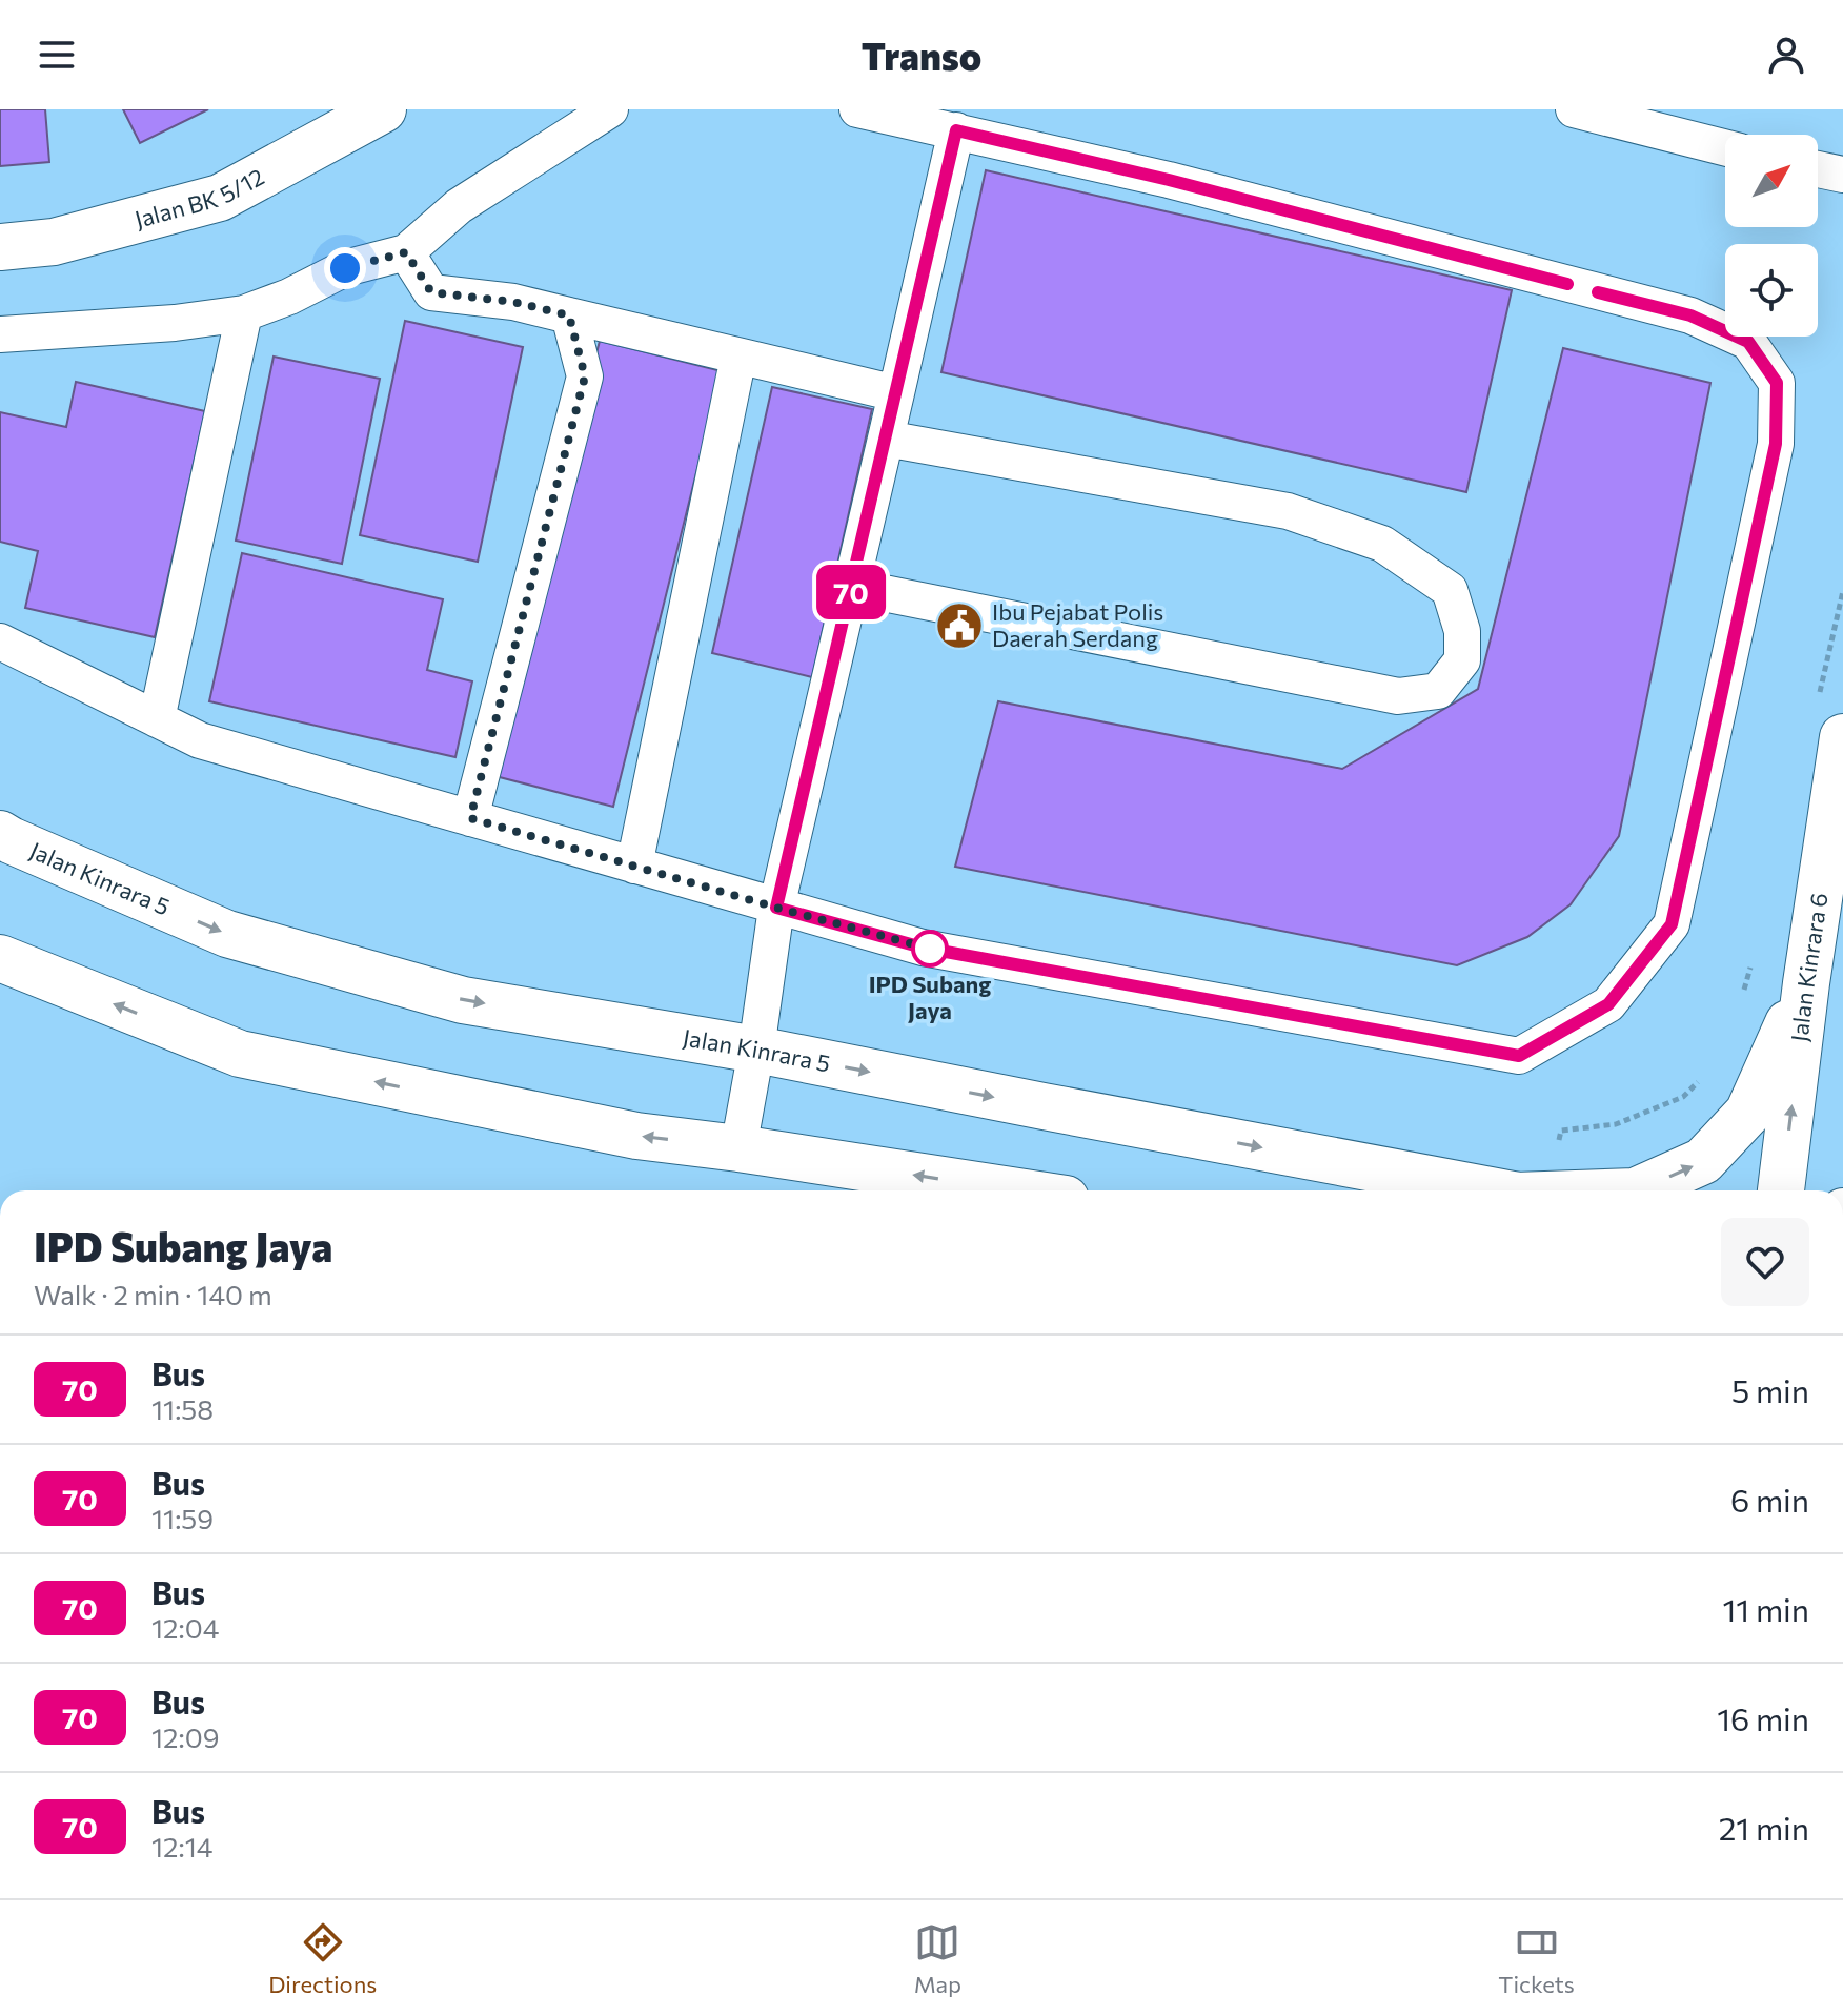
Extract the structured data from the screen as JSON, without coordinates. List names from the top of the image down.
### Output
{
  "streets": {
    "main road": ["Jalan BK 5/12", "Jalan Kinrara 5", "Jalan Kinrara 6"]
  },
  "crossings": [
    ["Jalan Kinrara 5", "Jalan Kinrara 6"]
  ],
  "one_way": ["Jalan Kinrara 6"],
  "places": {
    "public building": ["Ibu Pejabat Polis Daerah Serdang"],
    "other": ["IPD Subang Jaya"]
  },
  "lines": ["bus line 70"],
  "north": "top right",
  "page": {
    "header": "Transo",
    "on_map": "70",
    "heading": ["IPD Subang Jaya", "Walk · 2 min · 140 m"],
    "list": [
      {
        "mark": "70",
        "name": "Bus",
        "note": "11:58",
        "value": "5 min"
      },
      {
        "mark": "70",
        "name": "Bus",
        "note": "11:59",
        "value": "6 min"
      },
      {
        "mark": "70",
        "name": "Bus",
        "note": "12:04",
        "value": "11 min"
      },
      {
        "mark": "70",
        "name": "Bus",
        "note": "12:09",
        "value": "16 min"
      },
      {
        "mark": "70",
        "name": "Bus",
        "note": "12:14",
        "value": "21 min"
      }
    ],
    "tabs": ["Directions", "Map", "Tickets"]
  }
}
